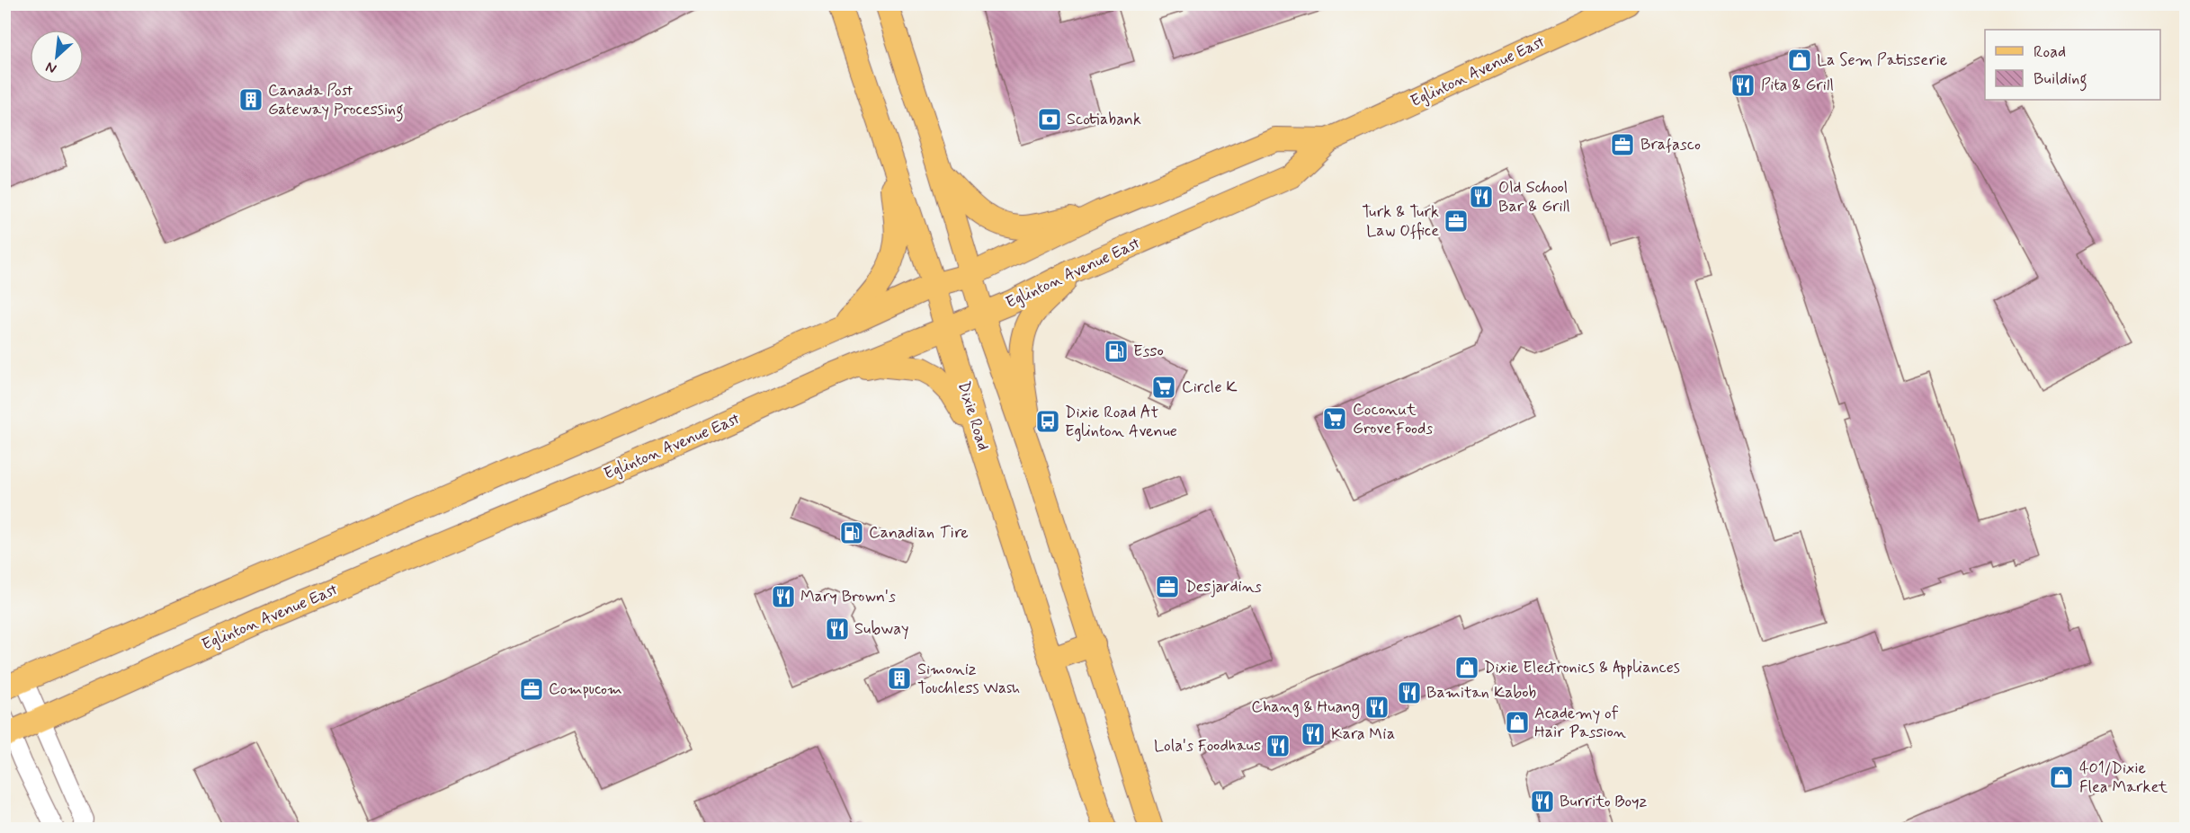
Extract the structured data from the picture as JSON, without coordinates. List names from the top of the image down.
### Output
{
  "streets": {
    "main road": ["Eglinton Avenue East", "Dixie Road"]
  },
  "crossings": [
    ["Eglinton Avenue East", "Dixie Road"]
  ],
  "places": {
    "shop": [
      "La Sem Patisserie",
      "Dixie Electronics & Appliances",
      "Academy of Hair Passion",
      "401/Dixie Flea Market"
    ],
    "restaurant": [
      "Pita & Grill",
      "Old School Bar & Grill",
      "Mary Brown's",
      "Subway",
      "Bamitan Kabob",
      "Chang & Huang",
      "Kara Mia",
      "Lola's Foodhaus",
      "Burrito Boyz"
    ],
    "building": ["Canada Post Gateway Processing", "Simoniz Touchless Wash"],
    "bank": ["Scotiabank"],
    "office": [
      "Brafasco",
      "Turk & Turk Law Office",
      "Desjardins",
      "Compucom"
    ],
    "fuel station": ["Esso", "Canadian Tire"],
    "supermarket": ["Circle K", "Coconut Grove Foods"],
    "bus stop": ["Dixie Road At Eglinton Avenue"]
  },
  "legend": ["Road", "Building"],
  "north": "bottom left"
}
